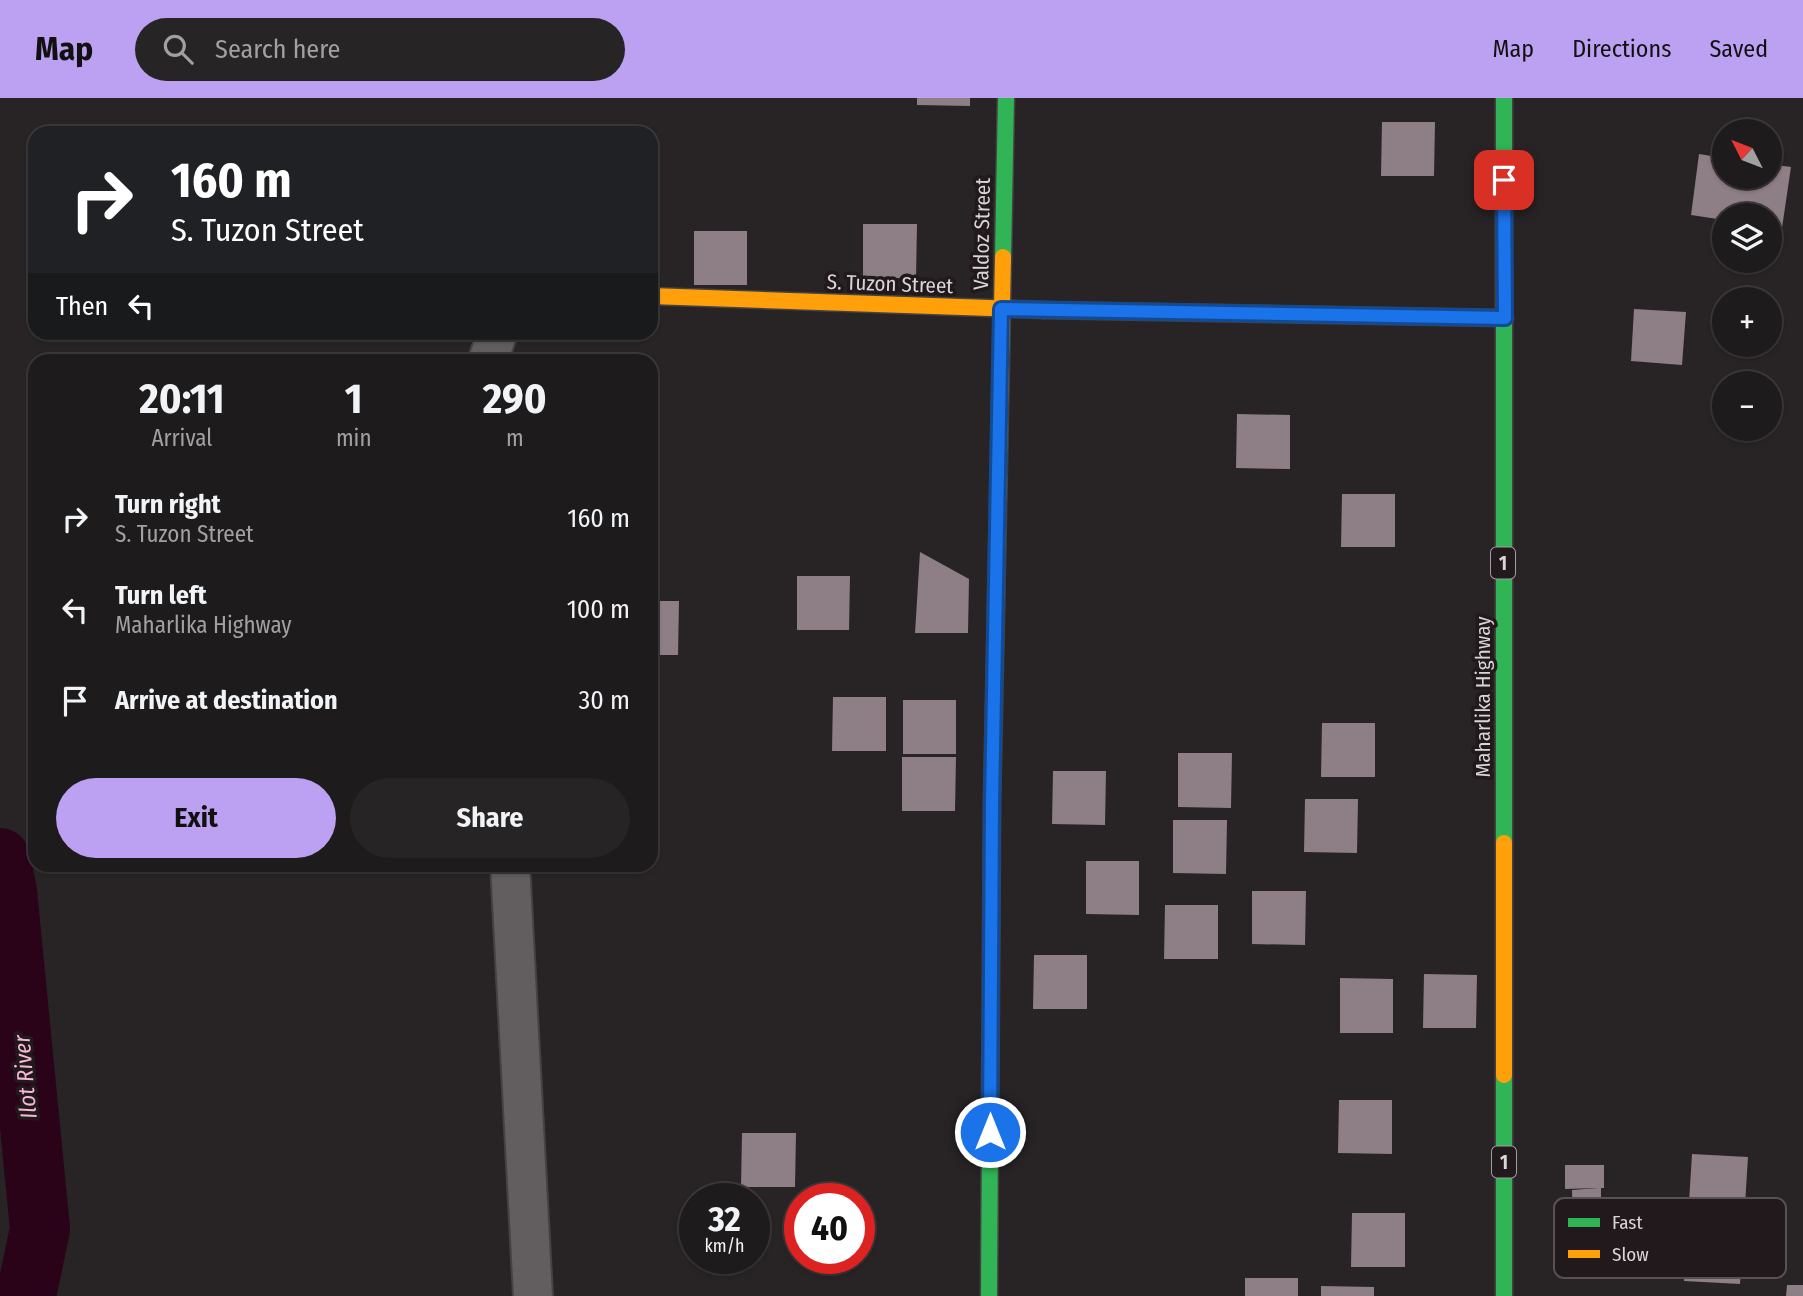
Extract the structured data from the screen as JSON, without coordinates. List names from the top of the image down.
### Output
{
  "streets": {
    "main road": [
      "Valdoz Street",
      "S. Tuzon Street",
      "1",
      "Maharlika Highway"
    ]
  },
  "crossings": [
    ["Valdoz Street", "S. Tuzon Street"],
    ["S. Tuzon Street", "Maharlika Highway"]
  ],
  "water": ["Ilot River"],
  "legend": ["Fast", "Slow"],
  "north": "top left",
  "page": {
    "header": "Map",
    "search": "Search here",
    "nav": ["Map", "Directions", "Saved"],
    "map_buttons": ["+", "−"],
    "turn": ["160 m", "S. Tuzon Street"],
    "then": "Then",
    "eta": [
      "20:11",
      "Arrival",
      "1",
      "min",
      "290",
      "m"
    ],
    "list": [
      {
        "name": "Turn right",
        "note": "S. Tuzon Street",
        "value": "160 m"
      },
      {
        "name": "Turn left",
        "note": "Maharlika Highway",
        "value": "100 m"
      },
      {
        "name": "Arrive at destination",
        "value": "30 m"
      }
    ],
    "buttons": ["Exit", "Share"],
    "speed": "32 km/h",
    "limit": "40"
  }
}
